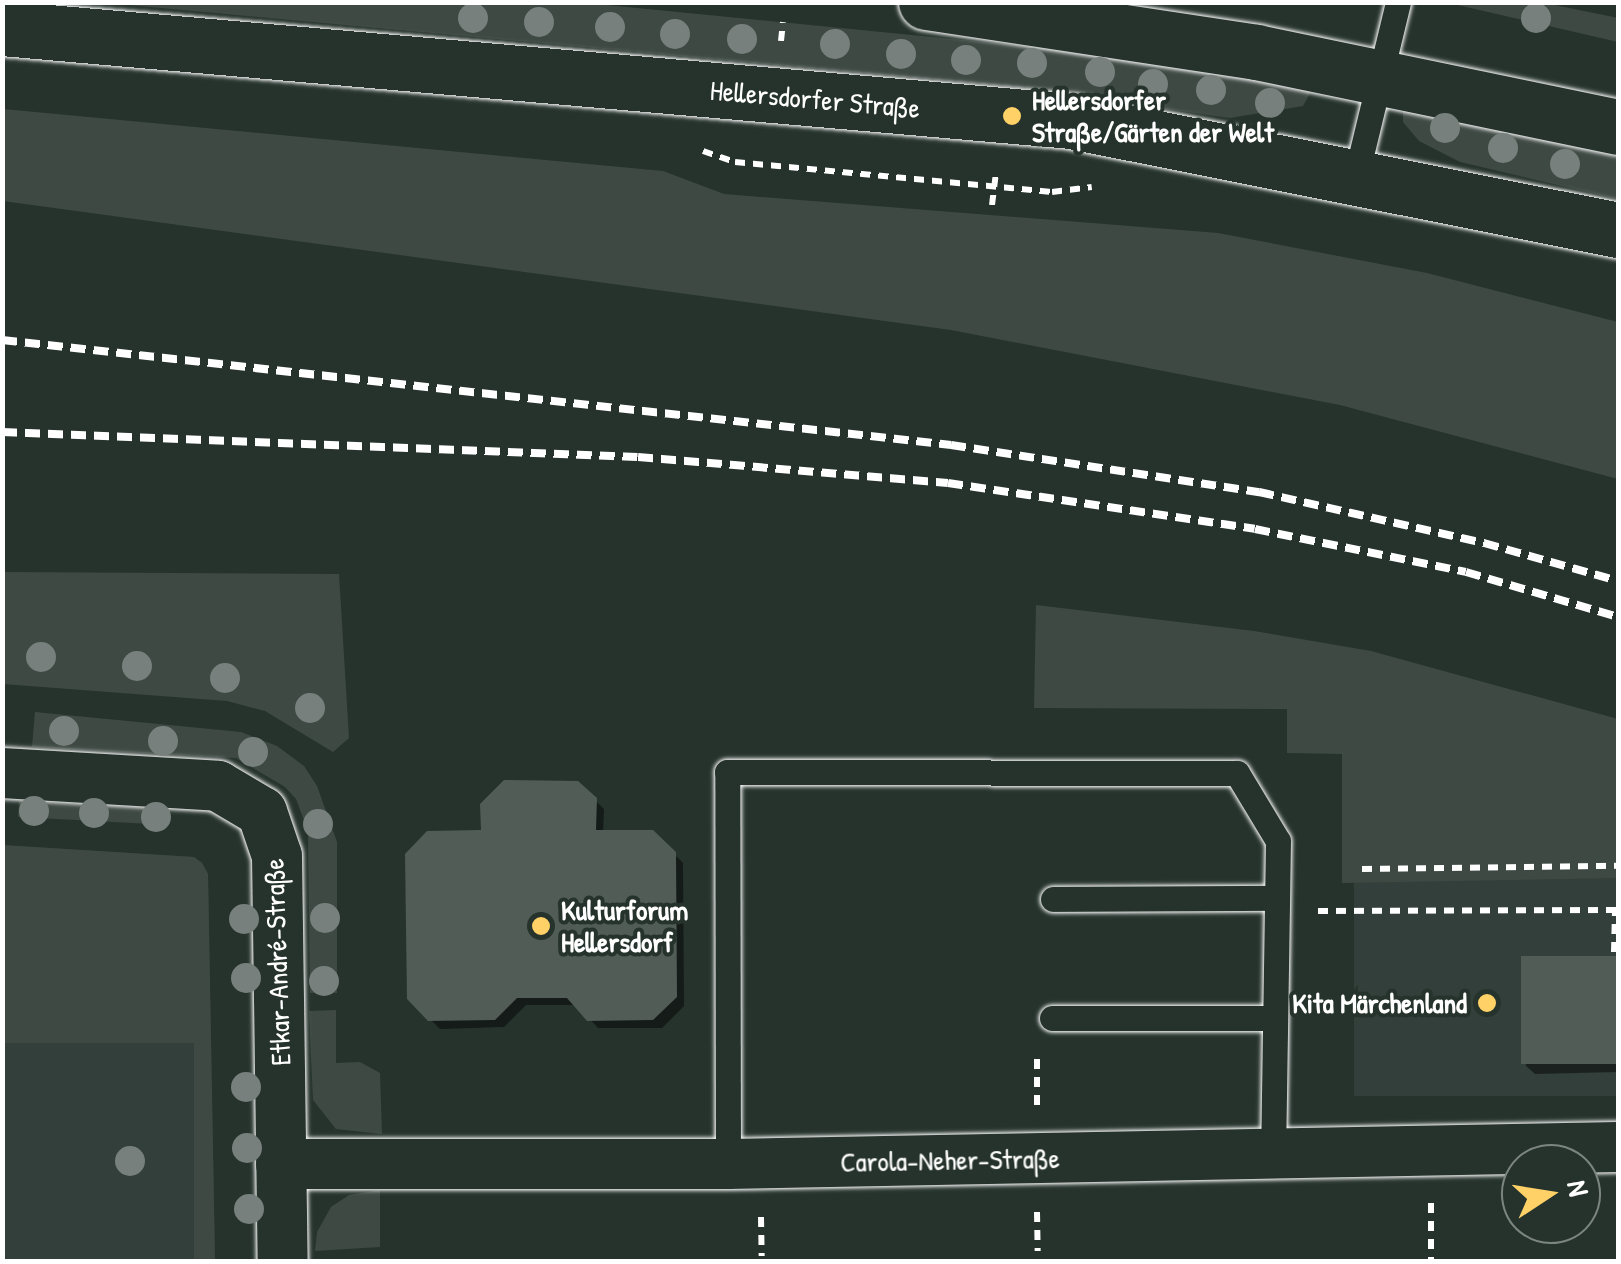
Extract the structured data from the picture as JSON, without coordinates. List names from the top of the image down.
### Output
{
  "streets": {
    "main road": ["Hellersdorfer Straße"],
    "street": ["Etkar-André-Straße", "Carola-Neher-Straße"]
  },
  "crossings": [
    ["Etkar-André-Straße", "Carola-Neher-Straße"]
  ],
  "places": ["Hellersdorfer Straße/Gärten der Welt", "Kulturforum Hellersdorf", "Kita Märchenland"],
  "north": "right"
}
